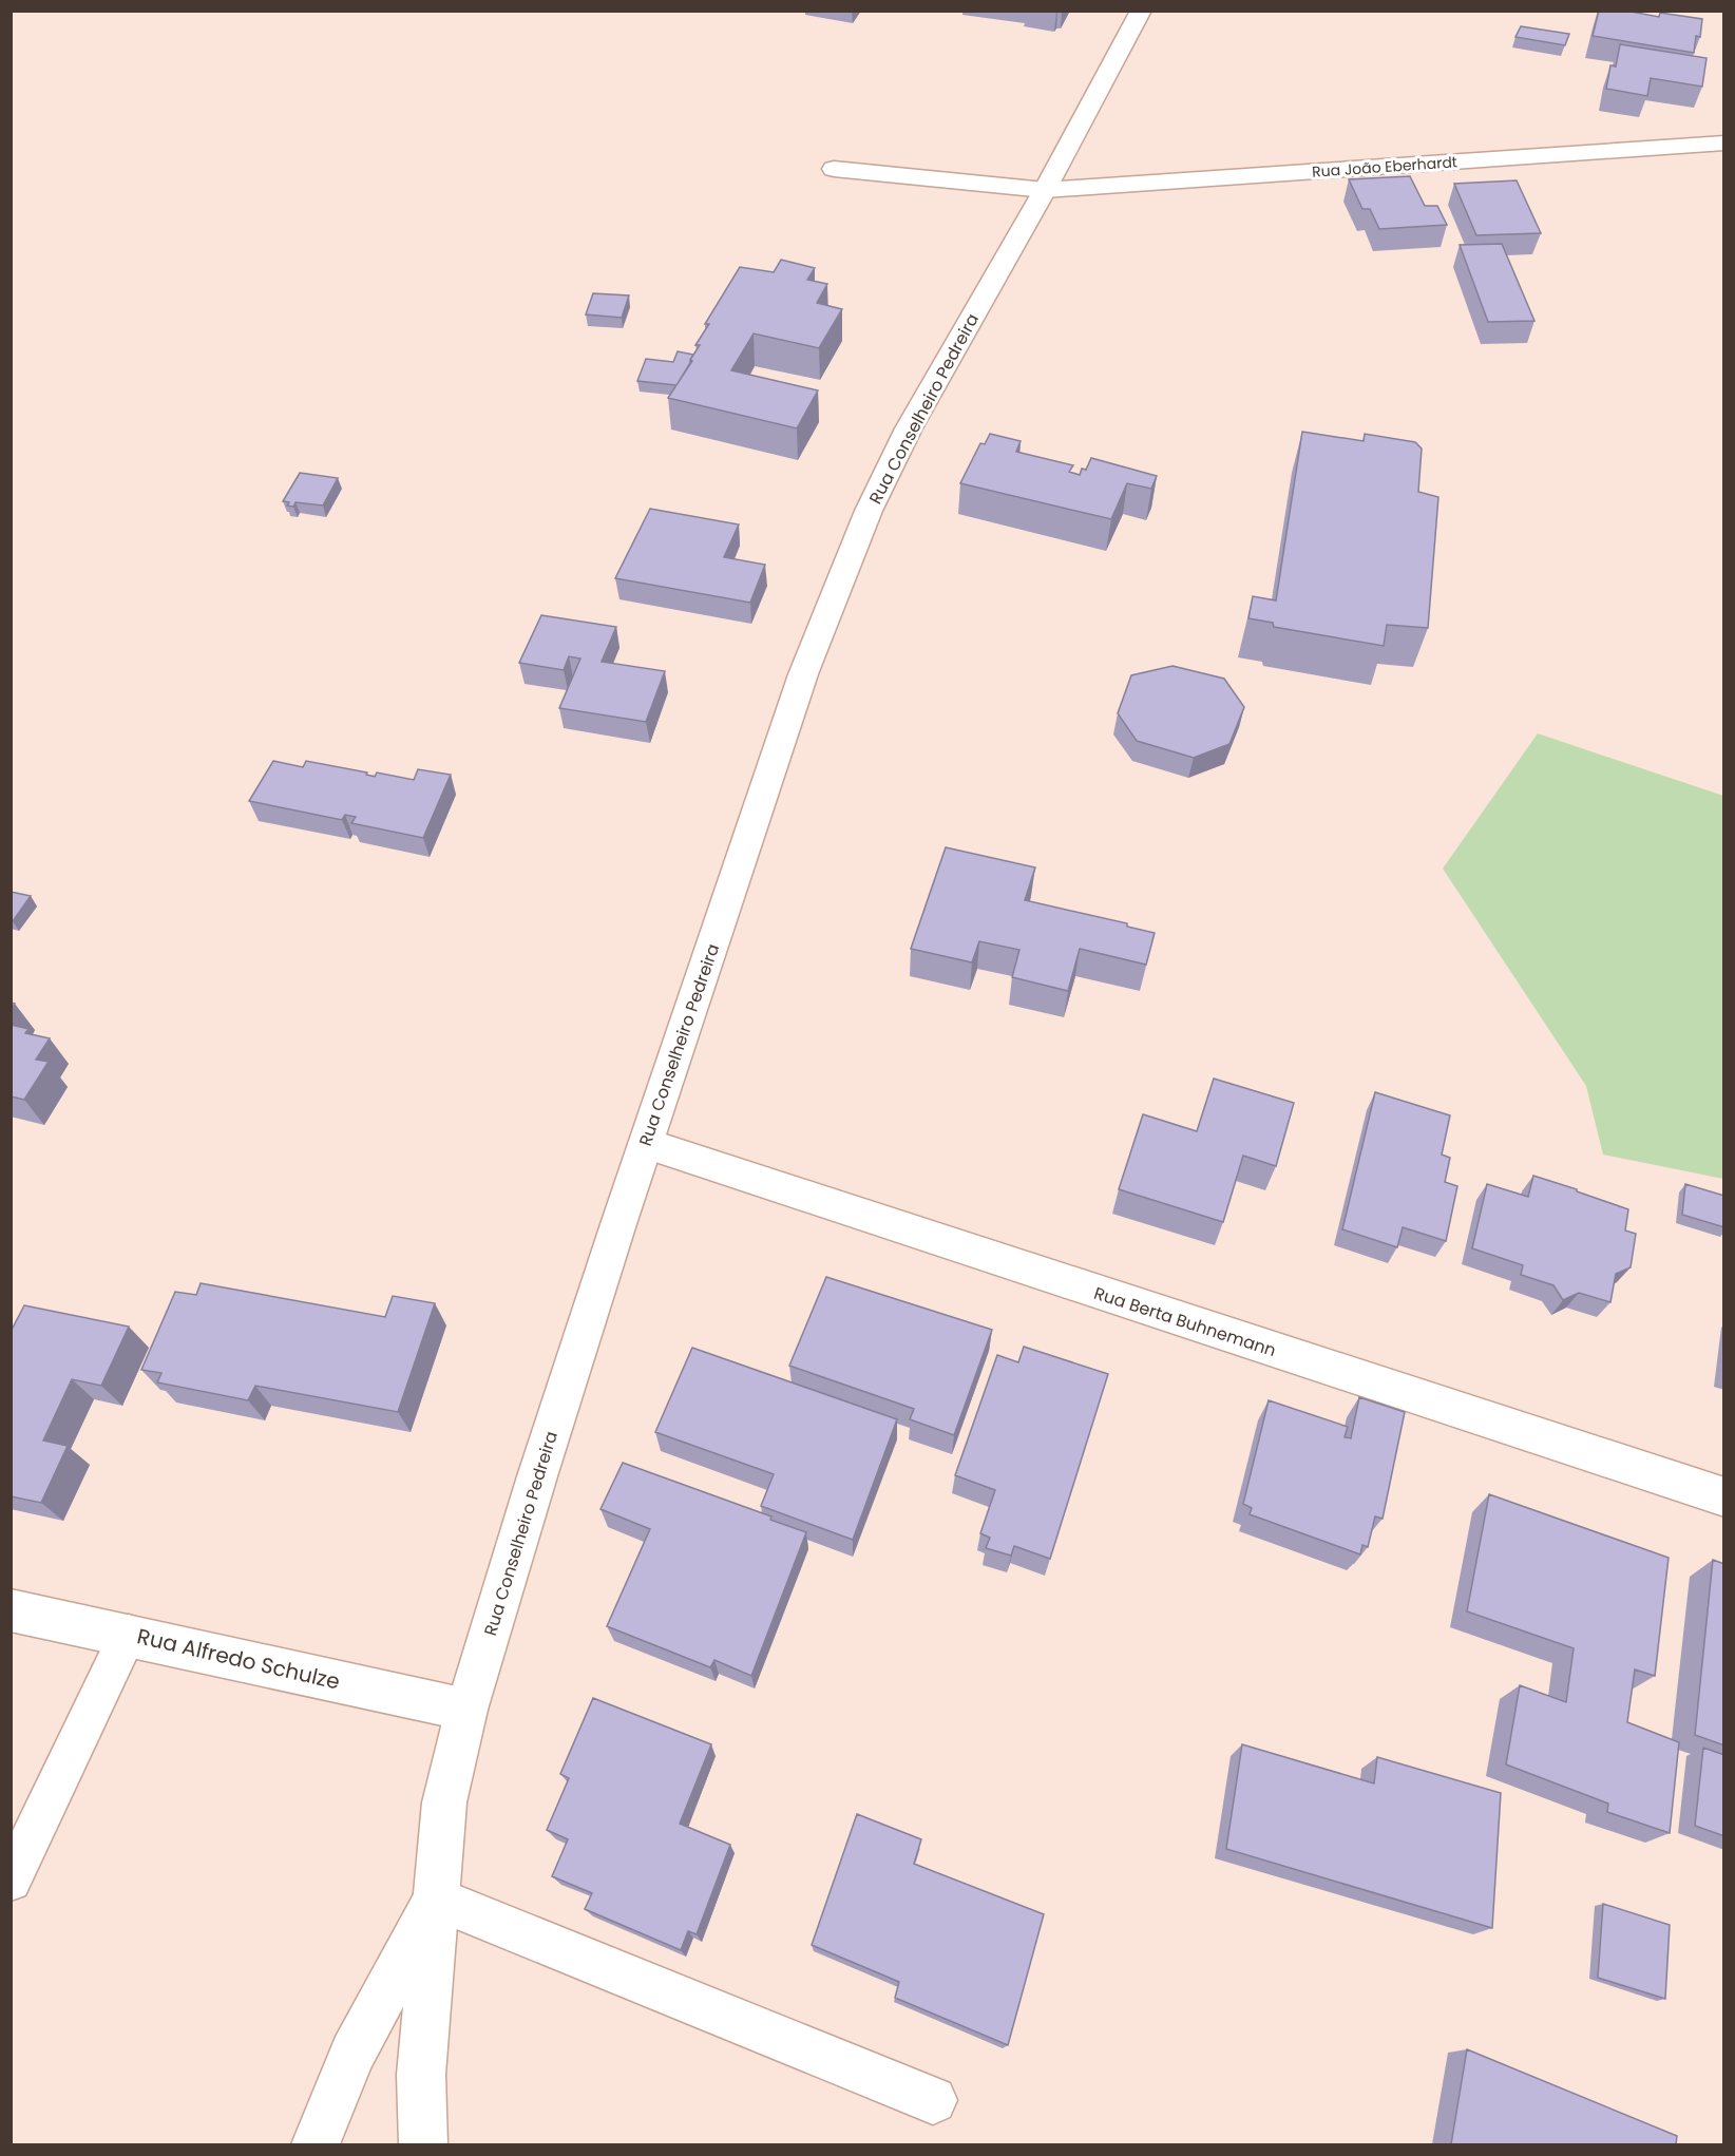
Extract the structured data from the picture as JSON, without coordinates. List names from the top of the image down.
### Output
{
  "streets": {
    "street": [
      "Rua João Eberhardt",
      "Rua Conselheiro Pedreira",
      "Rua Berta Buhnemann",
      "Rua Alfredo Schulze"
    ]
  },
  "crossings": [
    ["Rua João Eberhardt", "Rua Conselheiro Pedreira"],
    ["Rua Conselheiro Pedreira", "Rua Berta Buhnemann"],
    ["Rua Conselheiro Pedreira", "Rua Alfredo Schulze"]
  ]
}
